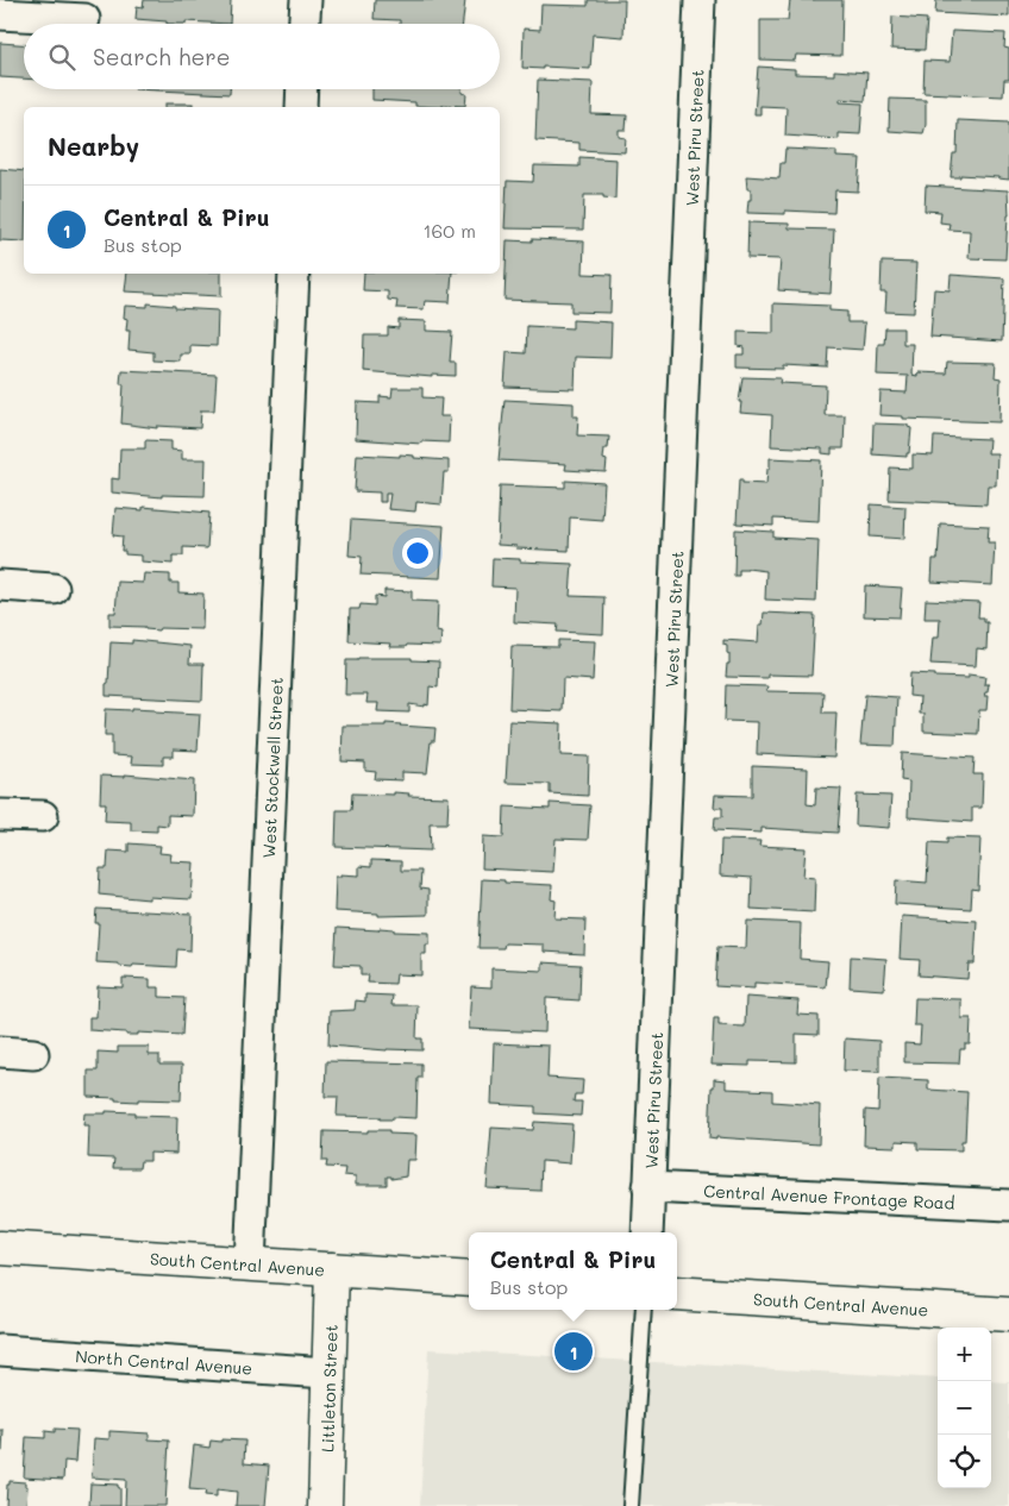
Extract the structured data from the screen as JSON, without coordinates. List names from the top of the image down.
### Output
{
  "streets": {
    "main road": ["South Central Avenue", "Littleton Street"],
    "street": [
      "West Piru Street",
      "West Stockwell Street",
      "Central Avenue Frontage Road",
      "North Central Avenue"
    ]
  },
  "crossings": [
    ["West Piru Street", "Central Avenue Frontage Road"],
    ["West Stockwell Street", "South Central Avenue"],
    ["South Central Avenue", "Littleton Street"],
    ["North Central Avenue", "Littleton Street"]
  ],
  "page": {
    "search": "Search here",
    "heading": "Nearby",
    "list": [
      {
        "mark": "1",
        "name": "Central & Piru",
        "note": "Bus stop",
        "value": "160 m"
      }
    ],
    "popup": ["Central & Piru", "Bus stop"],
    "map_buttons": ["+", "−"],
    "pins": "1"
  }
}
